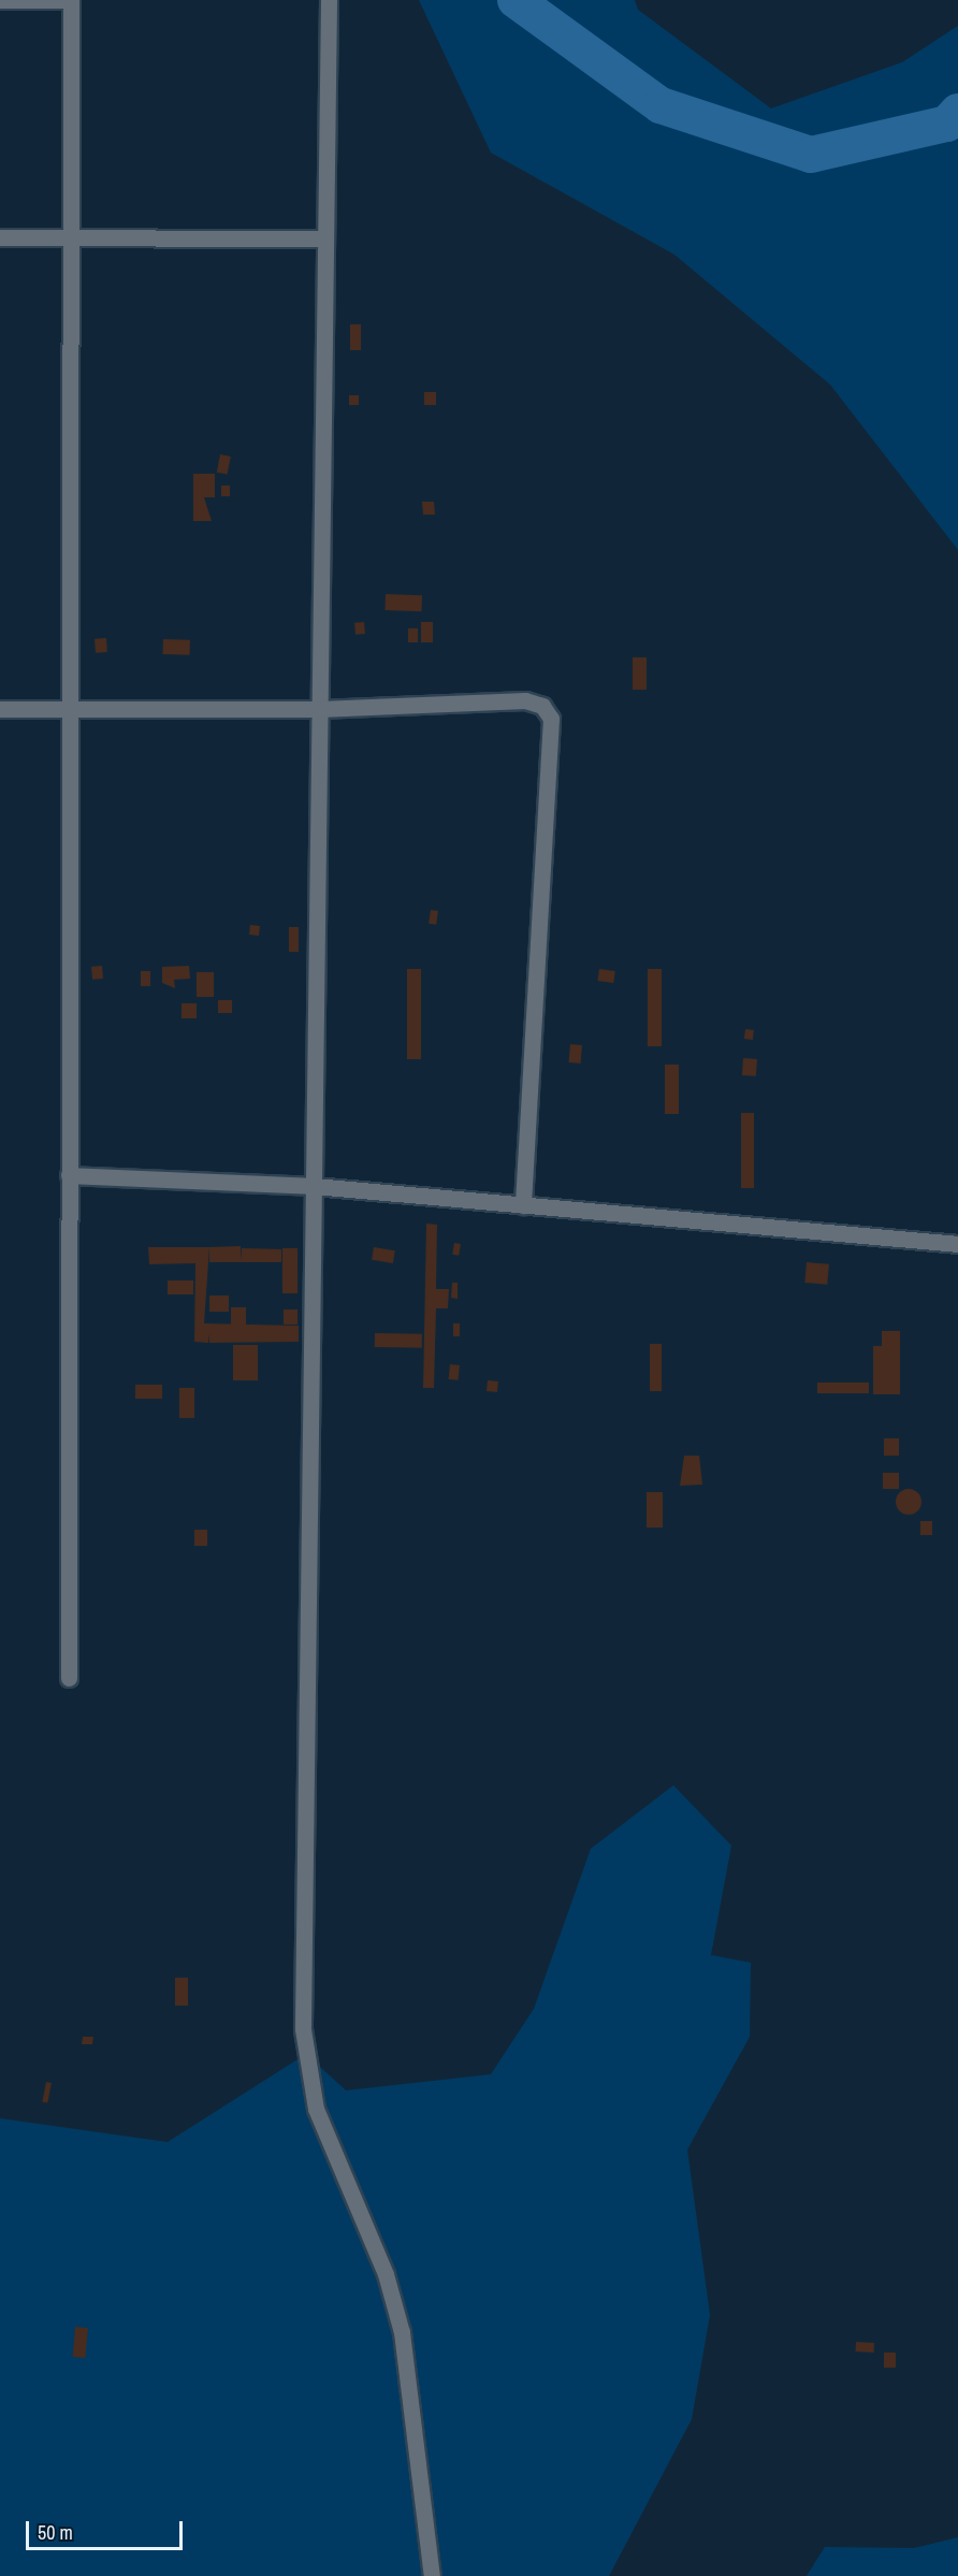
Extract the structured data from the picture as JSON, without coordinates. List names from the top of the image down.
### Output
{
  "scale_bar": "50 m"
}
